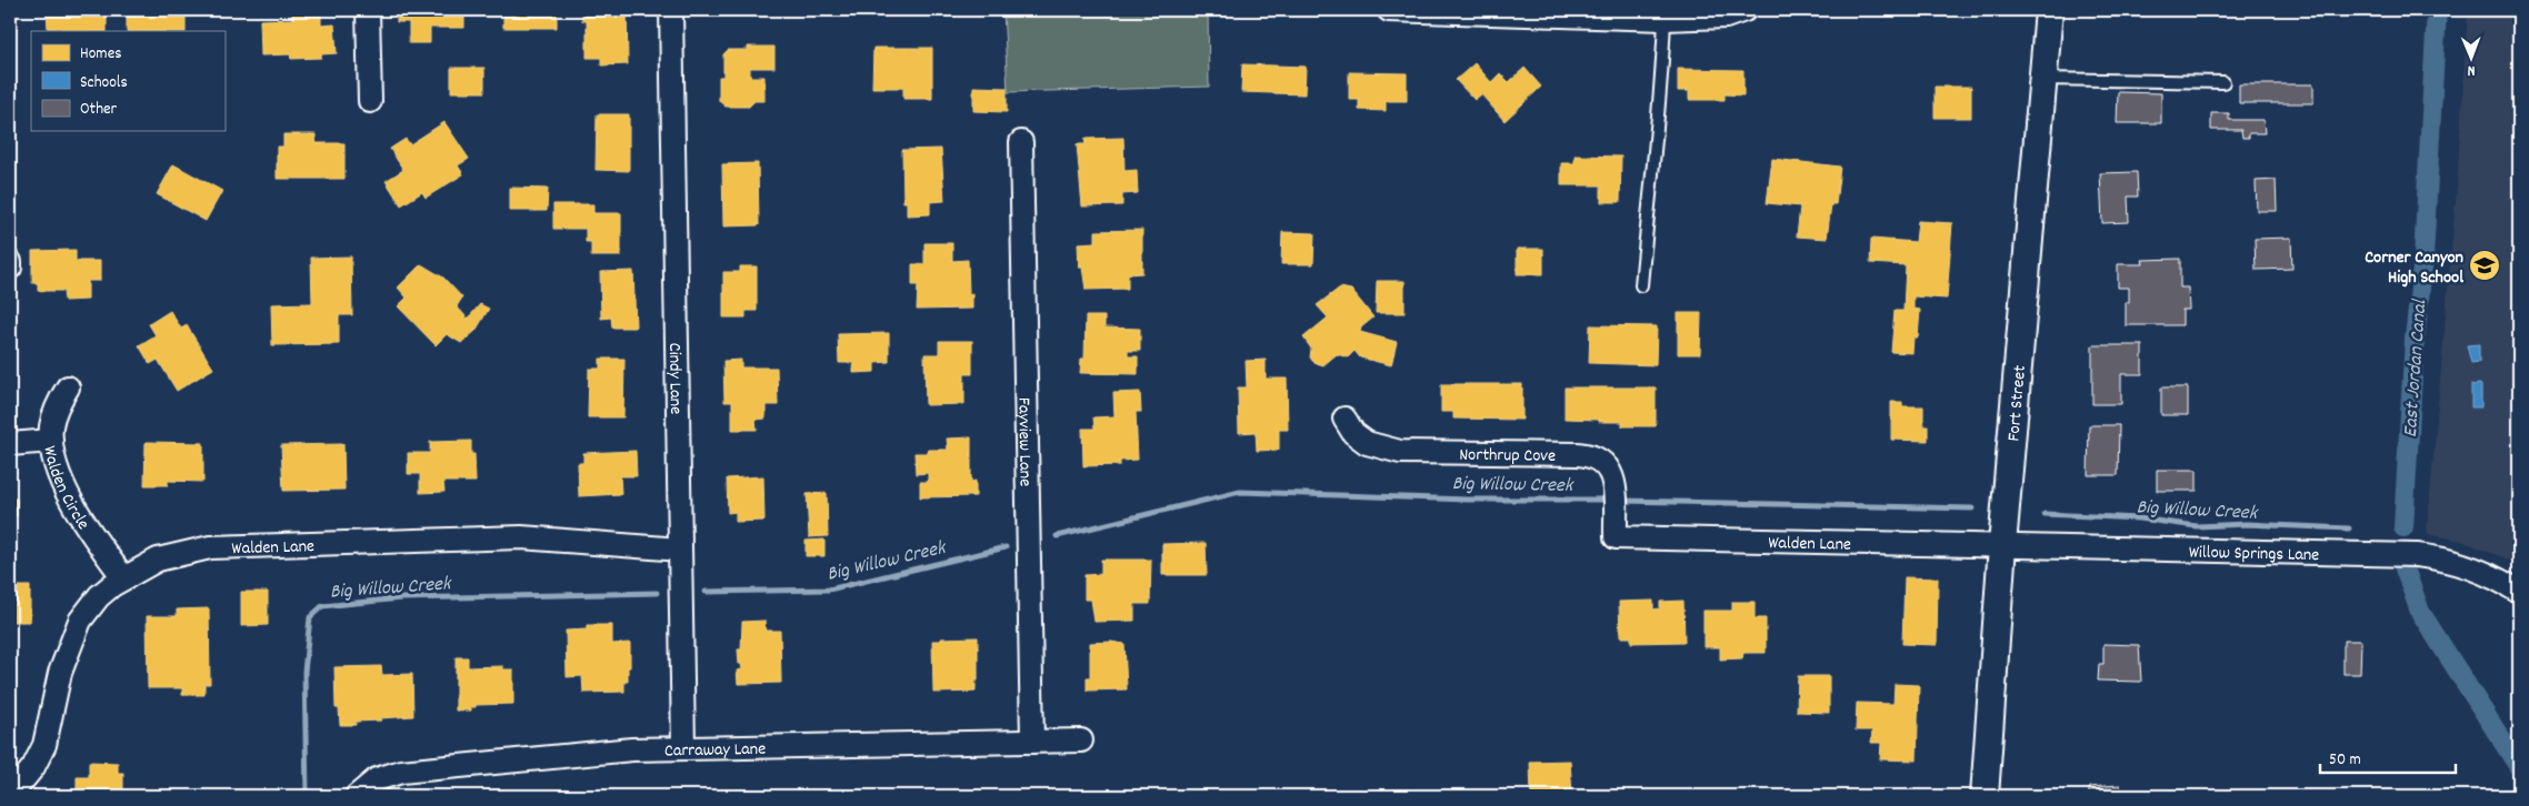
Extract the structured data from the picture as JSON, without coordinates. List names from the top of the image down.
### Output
{
  "streets": {
    "street": [
      "Cindy Lane",
      "Fort Street",
      "Fayview Lane",
      "Northrup Cove",
      "Walden Circle",
      "Walden Lane",
      "Willow Springs Lane",
      "Carraway Lane"
    ]
  },
  "crossings": [
    ["Cindy Lane", "Walden Lane"],
    ["Cindy Lane", "Carraway Lane"],
    ["Fort Street", "Walden Lane"],
    ["Fort Street", "Willow Springs Lane"],
    ["Fayview Lane", "Carraway Lane"],
    ["Northrup Cove", "Walden Lane"],
    ["Walden Circle", "Walden Lane"],
    ["Walden Lane", "Willow Springs Lane"]
  ],
  "water": ["East Jordan Canal", "Big Willow Creek"],
  "places": {
    "school or university": ["Corner Canyon High School"]
  },
  "legend": ["Homes", "Schools", "Other"],
  "scale_bar": "50 m",
  "north": "bottom"
}
